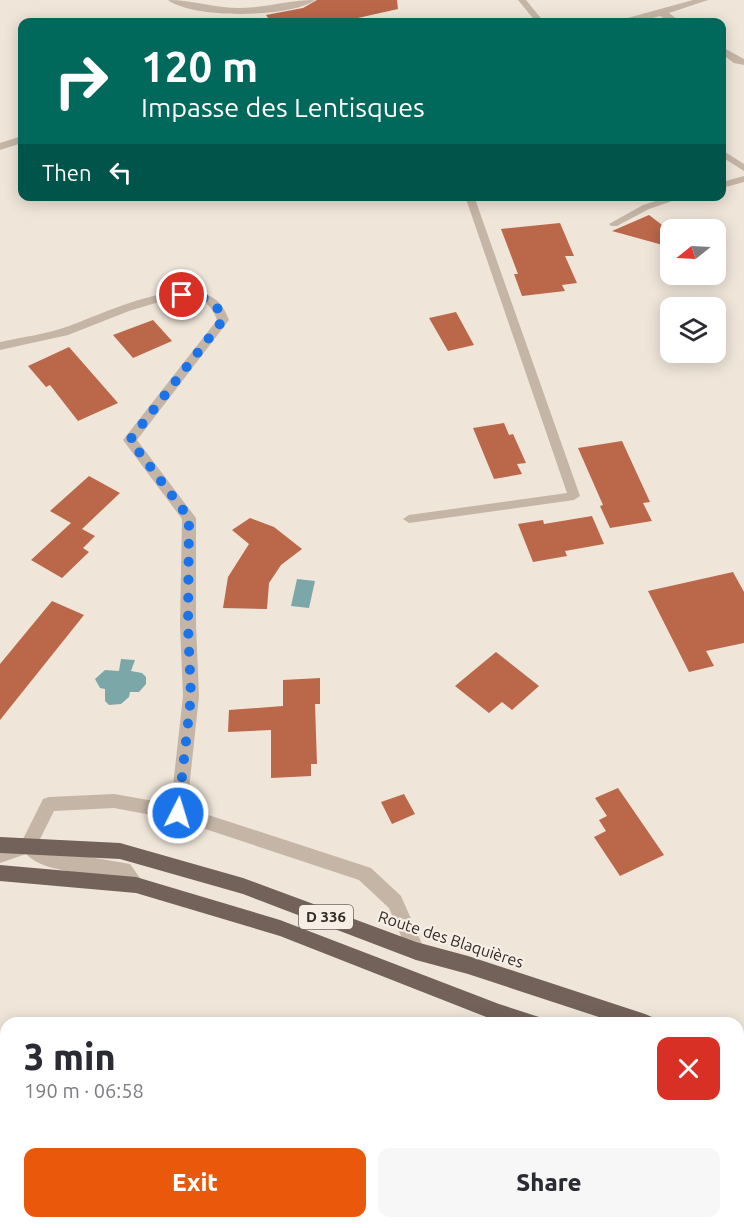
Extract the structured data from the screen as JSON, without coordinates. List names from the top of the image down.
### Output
{
  "streets": {
    "main road": ["D 336", "Route des Blaquières"]
  },
  "north": "left",
  "page": {
    "turn": ["120 m", "Impasse des Lentisques"],
    "then": "Then",
    "heading": ["3 min", "190 m · 06:58"],
    "buttons": ["Exit", "Share"]
  }
}
